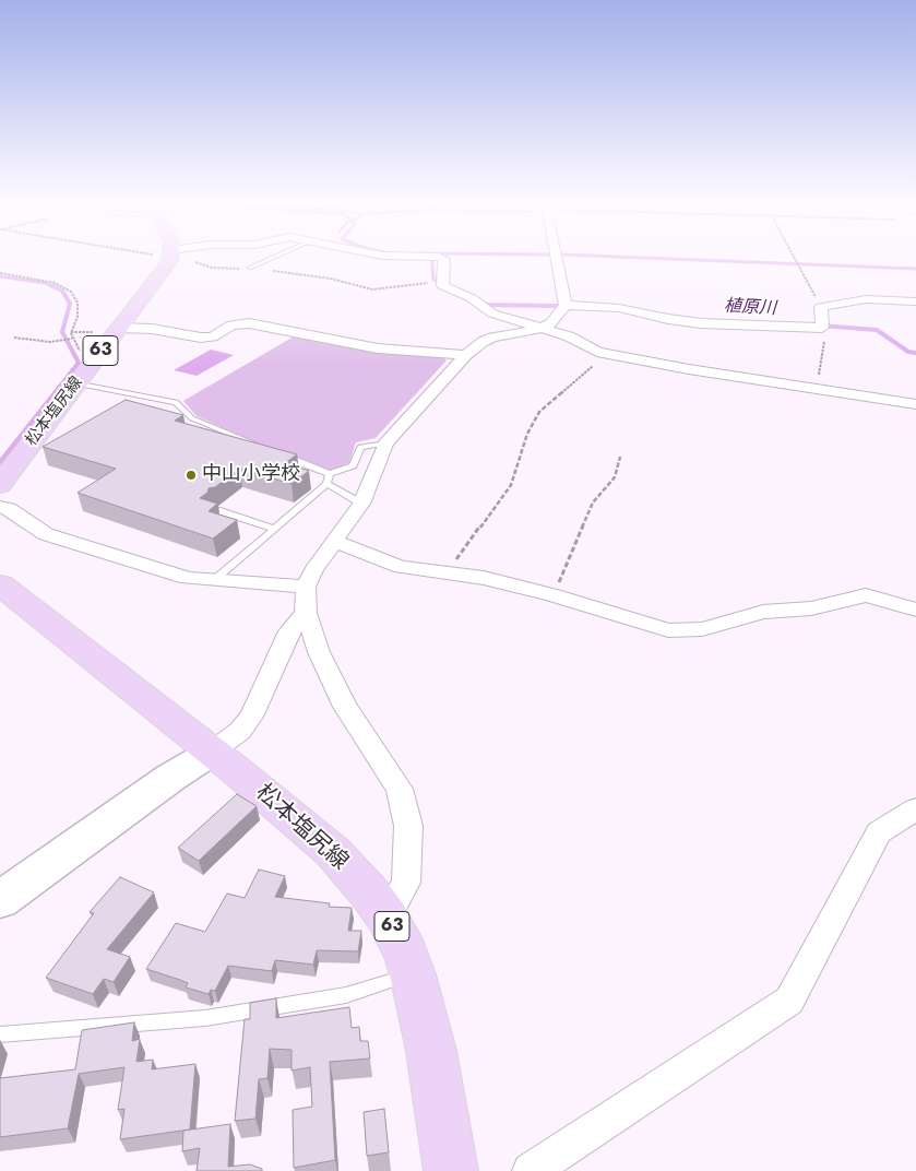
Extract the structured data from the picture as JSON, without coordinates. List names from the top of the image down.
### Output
{
  "streets": {
    "main road": ["63", "松本塩尻線"]
  },
  "water": ["植原川"],
  "places": ["中山小学校"]
}
